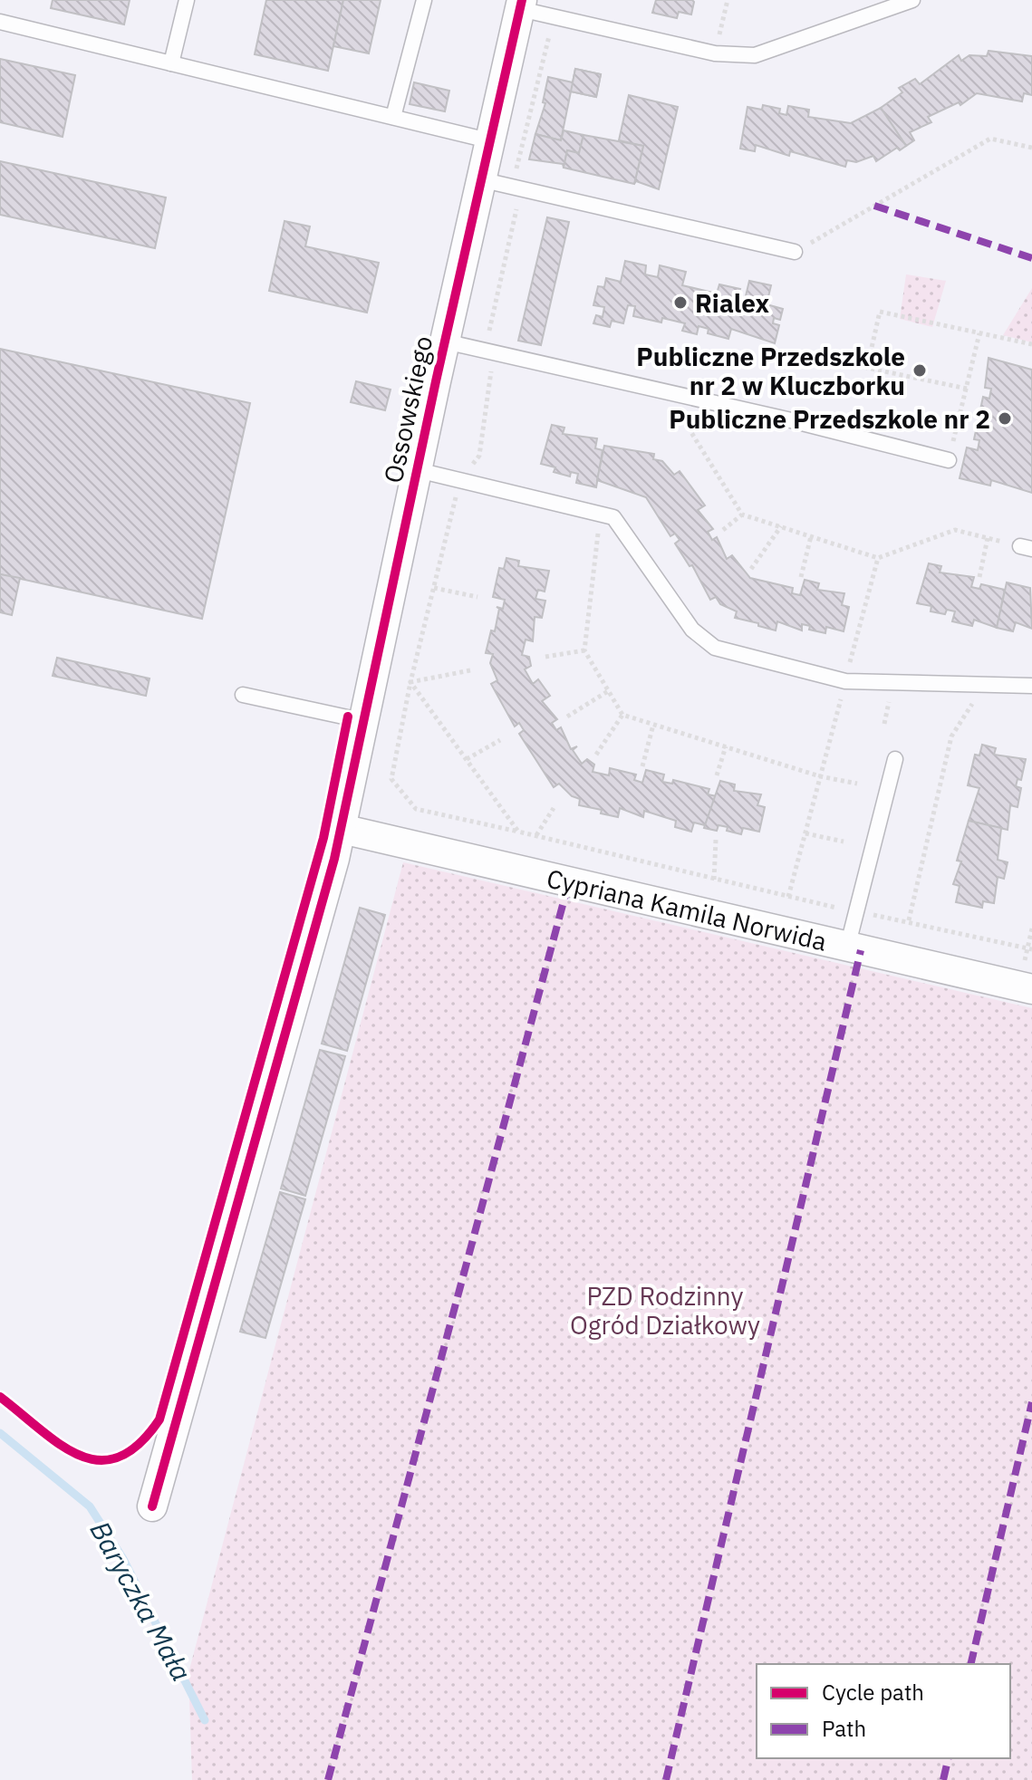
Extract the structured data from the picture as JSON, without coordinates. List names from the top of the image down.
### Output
{
  "streets": {
    "street": ["Ossowskiego", "Cypriana Kamila Norwida"]
  },
  "crossings": [
    ["Ossowskiego", "Cypriana Kamila Norwida"]
  ],
  "water": ["Baryczka Mała"],
  "parks": ["PZD Rodzinny Ogród Działkowy"],
  "places": ["Rialex", "Publiczne Przedszkole nr 2 w Kluczborku", "Publiczne Przedszkole nr 2"],
  "legend": ["Cycle path", "Path"]
}
